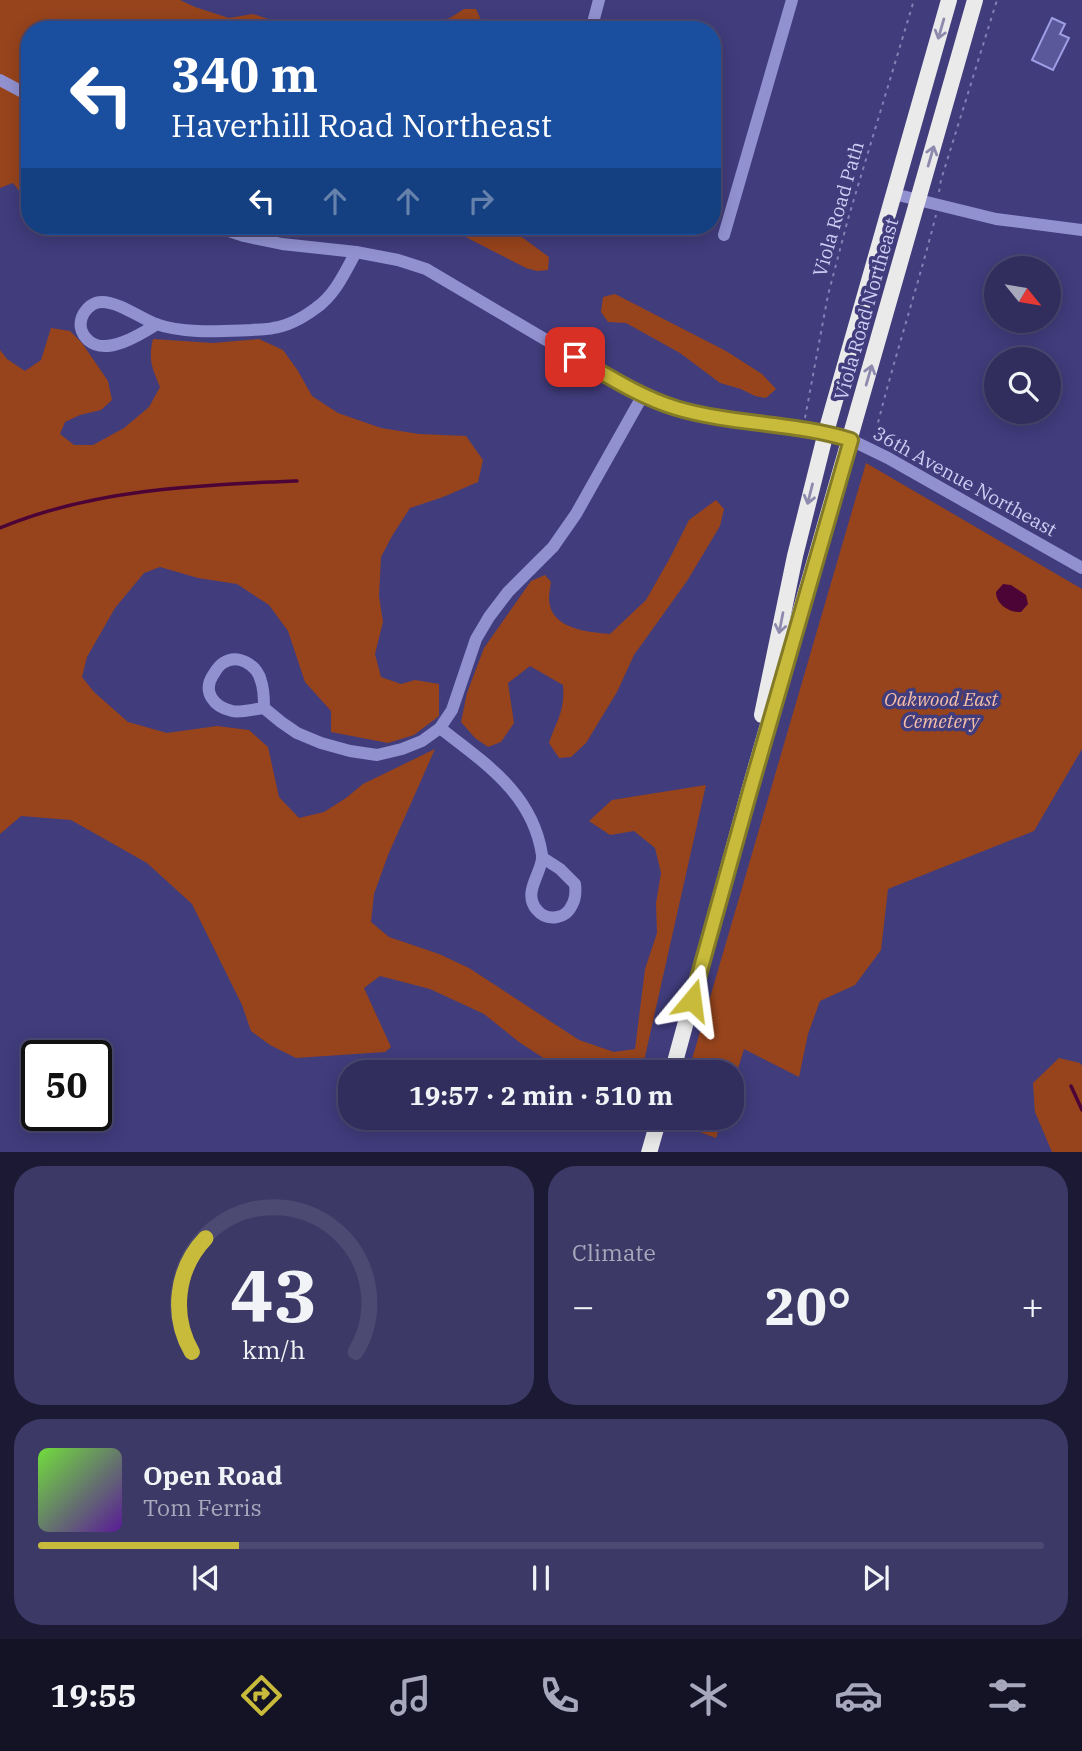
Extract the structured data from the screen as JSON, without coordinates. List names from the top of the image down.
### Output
{
  "streets": {
    "main road": ["Viola Road Northeast"],
    "street": ["36th Avenue Northeast"],
    "path": ["Viola Road Path"]
  },
  "crossings": [
    ["Viola Road Path", "36th Avenue Northeast"],
    ["Viola Road Northeast", "36th Avenue Northeast"]
  ],
  "parks": ["Oakwood East Cemetery"],
  "north": "bottom right",
  "page": {
    "turn": ["340 m", "Haverhill Road Northeast"],
    "limit": "50",
    "trip": "19:57 · 2 min · 510 m",
    "tile": "Climate",
    "heat": ["−", "20°", "+"],
    "song": ["Open Road", "Tom Ferris"],
    "tabs": "19:55",
    "gauge": ["43", "km/h"]
  }
}
